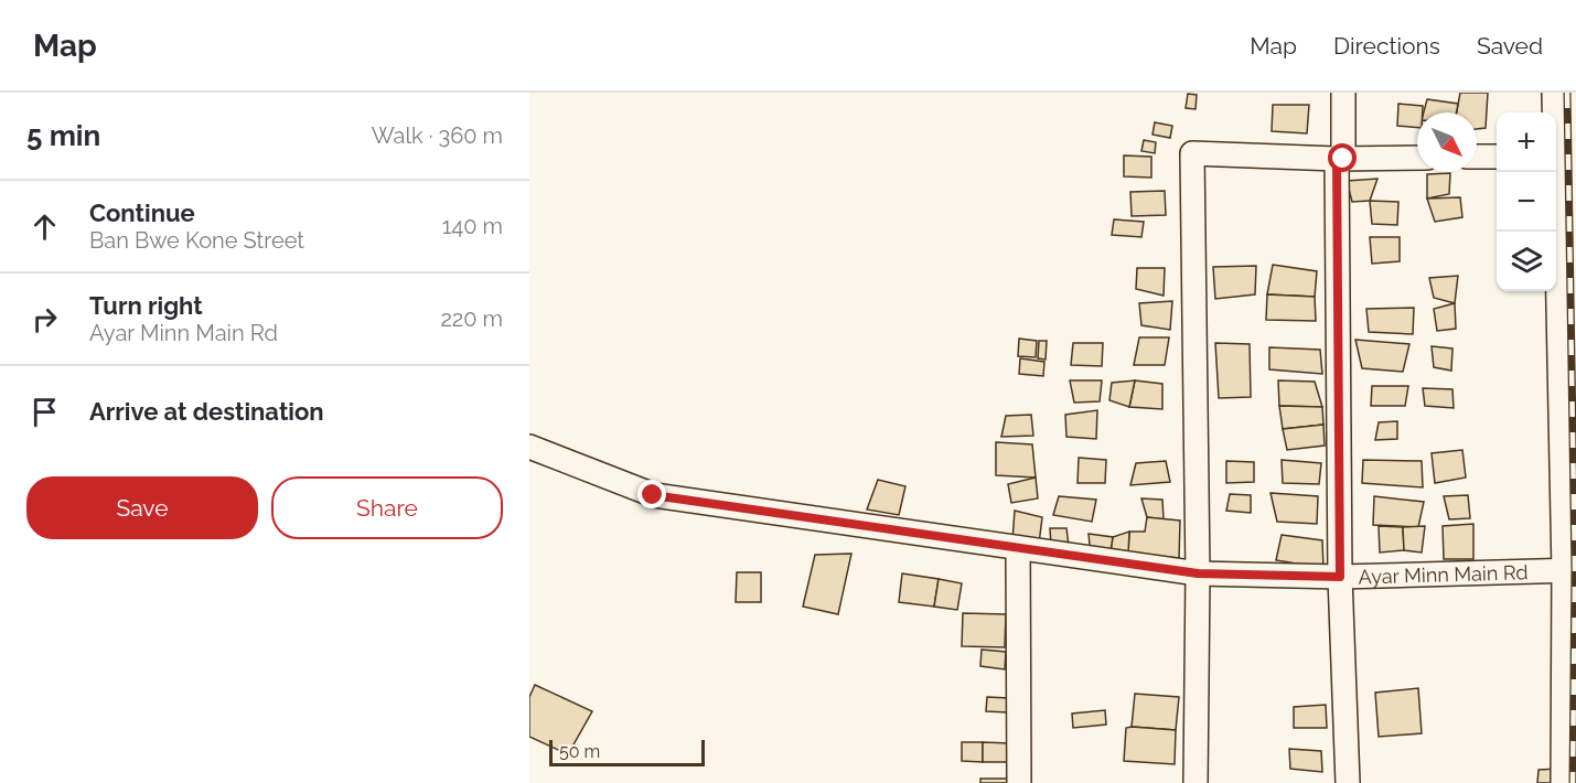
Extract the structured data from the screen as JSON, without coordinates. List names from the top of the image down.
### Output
{
  "streets": {
    "street": ["Ayar Minn Main Rd"]
  },
  "scale_bar": "50 m",
  "north": "bottom right",
  "page": {
    "header": "Map",
    "nav": ["Map", "Directions", "Saved"],
    "heading": ["5 min", "Walk · 360 m"],
    "map_buttons": ["+", "−"],
    "list": [
      ["Continue", "Ban Bwe Kone Street", "140 m"],
      ["Turn right", "Ayar Minn Main Rd", "220 m"],
      "Arrive at destination"
    ],
    "buttons": ["Save", "Share"],
    "scale": "50 m"
  }
}
